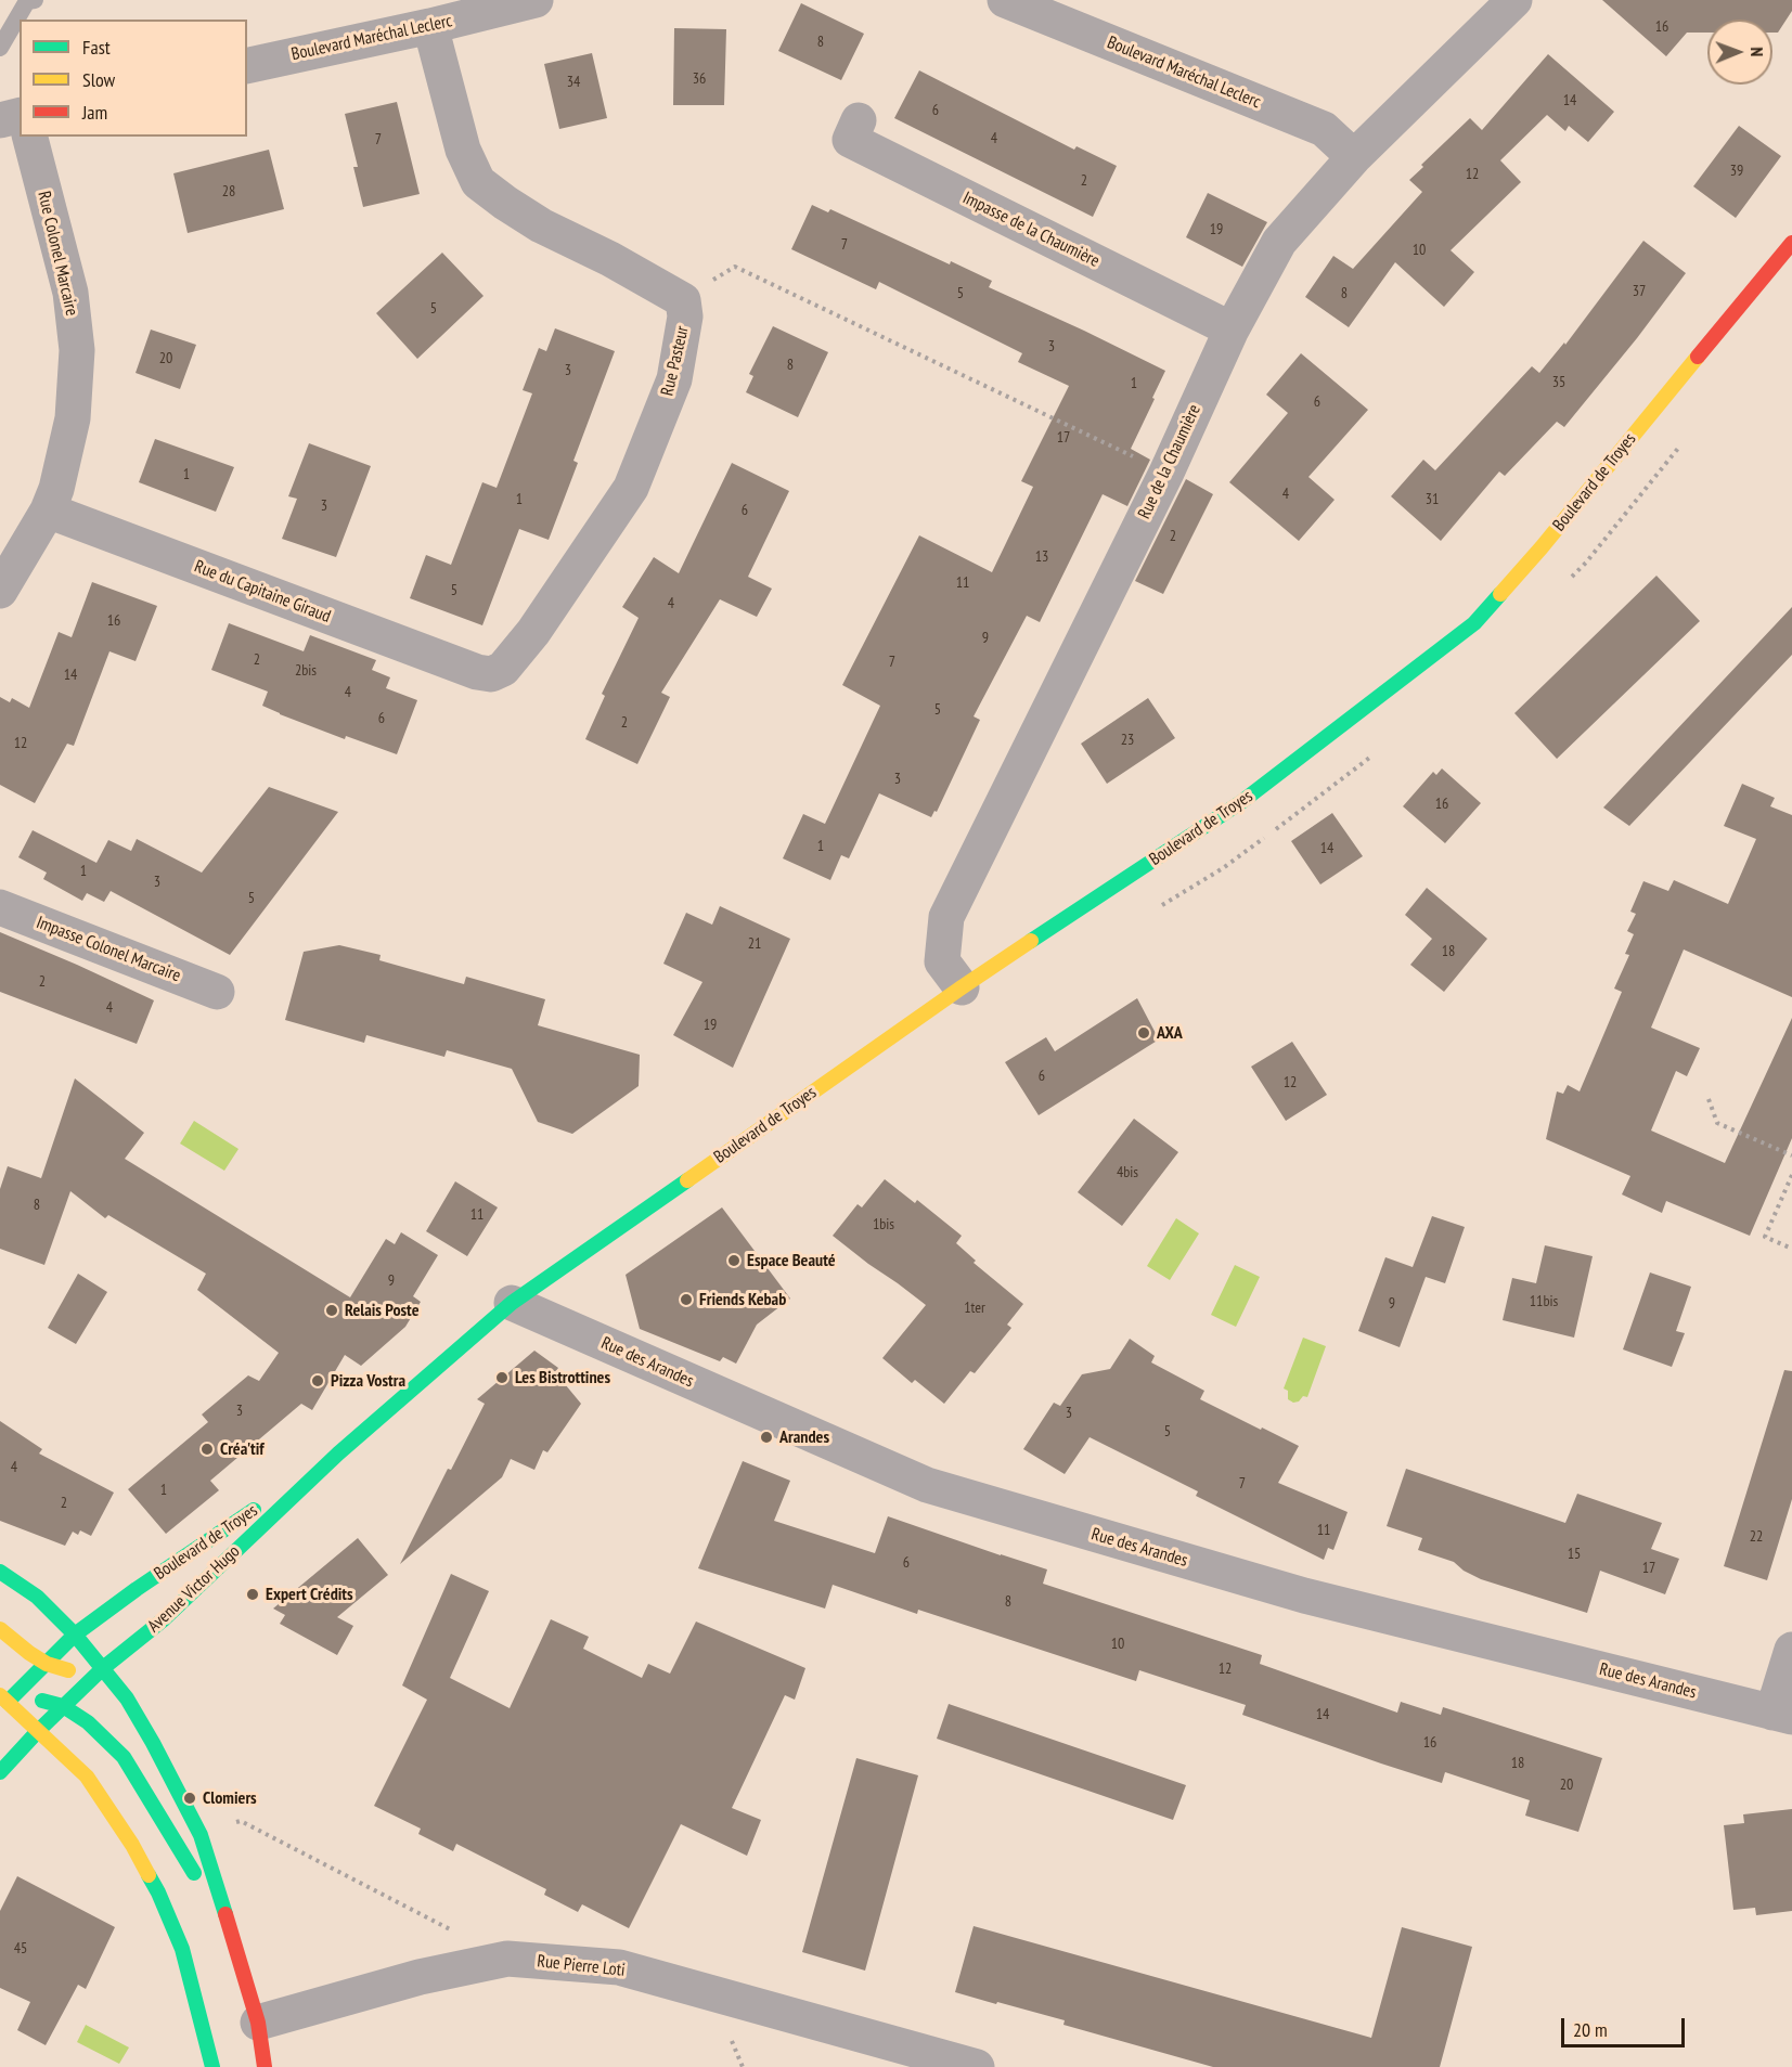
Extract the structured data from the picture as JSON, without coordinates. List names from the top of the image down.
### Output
{
  "streets": {
    "main road": ["Boulevard de Troyes", "Avenue Victor Hugo"],
    "street": [
      "Boulevard Maréchal Leclerc",
      "Impasse de la Chaumière",
      "Rue Colonel Marcaire",
      "Rue Pasteur",
      "Rue de la Chaumière",
      "Rue du Capitaine Giraud",
      "Impasse Colonel Marcaire",
      "Rue des Arandes",
      "Rue Pierre Loti"
    ]
  },
  "crossings": [
    ["Boulevard Maréchal Leclerc", "Rue Pasteur"],
    ["Boulevard Maréchal Leclerc", "Rue de la Chaumière"],
    ["Impasse de la Chaumière", "Rue de la Chaumière"],
    ["Rue Colonel Marcaire", "Rue du Capitaine Giraud"],
    ["Rue Pasteur", "Rue du Capitaine Giraud"],
    ["Rue de la Chaumière", "Boulevard de Troyes"],
    ["Boulevard de Troyes", "Rue des Arandes"],
    ["Boulevard de Troyes", "Avenue Victor Hugo"]
  ],
  "places": [
    "AXA",
    "Espace Beauté",
    "Friends Kebab",
    "Relais Poste",
    "Les Bistrottines",
    "Pizza Vostra",
    "Arandes",
    "Créa'tif",
    "Expert Crédits",
    "Clomiers"
  ],
  "house_numbers": [
    "16",
    "8",
    "36",
    "34",
    "14",
    "6",
    "4",
    "7",
    "39",
    "12",
    "2",
    "28",
    "19",
    "7",
    "10",
    "37",
    "5",
    "8",
    "5",
    "3",
    "20",
    "8",
    "3",
    "35",
    "1",
    "6",
    "17",
    "1",
    "4",
    "1",
    "31",
    "3",
    "6",
    "2",
    "13",
    "11",
    "5",
    "4",
    "16",
    "9",
    "2",
    "7",
    "2bis",
    "14",
    "4",
    "5",
    "6",
    "2",
    "23",
    "12",
    "3",
    "16",
    "1",
    "14",
    "1",
    "3",
    "5",
    "21",
    "18",
    "2",
    "4",
    "19",
    "6",
    "12",
    "4bis",
    "8",
    "11",
    "1bis",
    "9",
    "11bis",
    "9",
    "1ter",
    "3",
    "3",
    "5",
    "4",
    "7",
    "1",
    "2",
    "11",
    "22",
    "15",
    "6",
    "17",
    "8",
    "10",
    "12",
    "14",
    "16",
    "18",
    "20",
    "45"
  ],
  "legend": ["Fast", "Slow", "Jam"],
  "scale_bar": "20 m",
  "north": "right"
}
